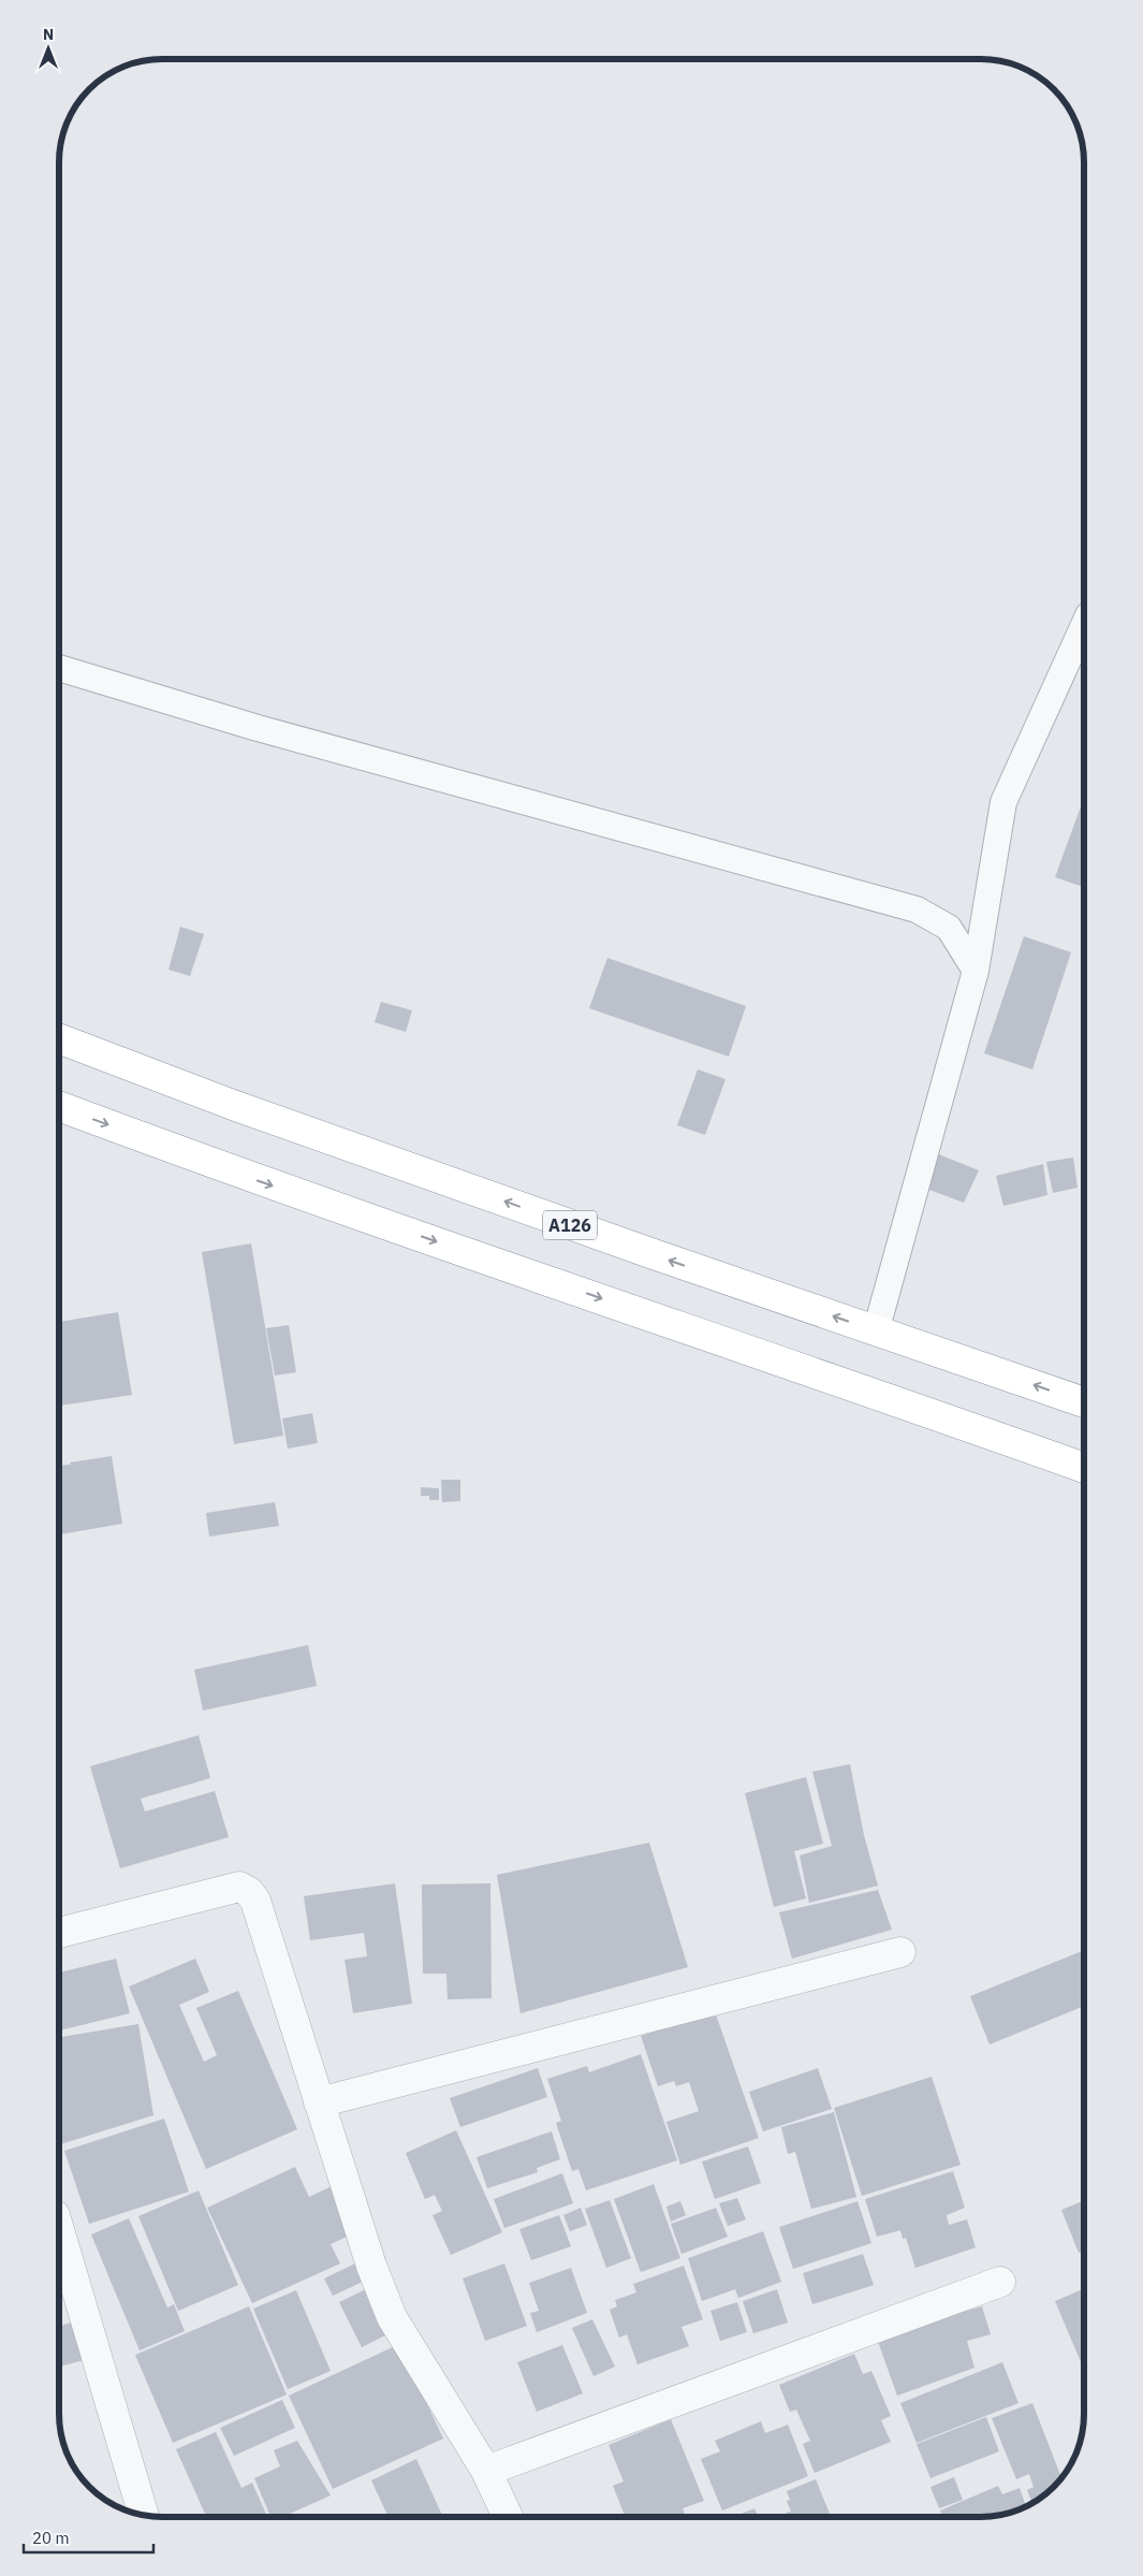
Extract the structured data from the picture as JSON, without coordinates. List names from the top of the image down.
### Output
{
  "streets": {
    "highway": ["A126"]
  },
  "scale_bar": "20 m",
  "north": "top"
}
